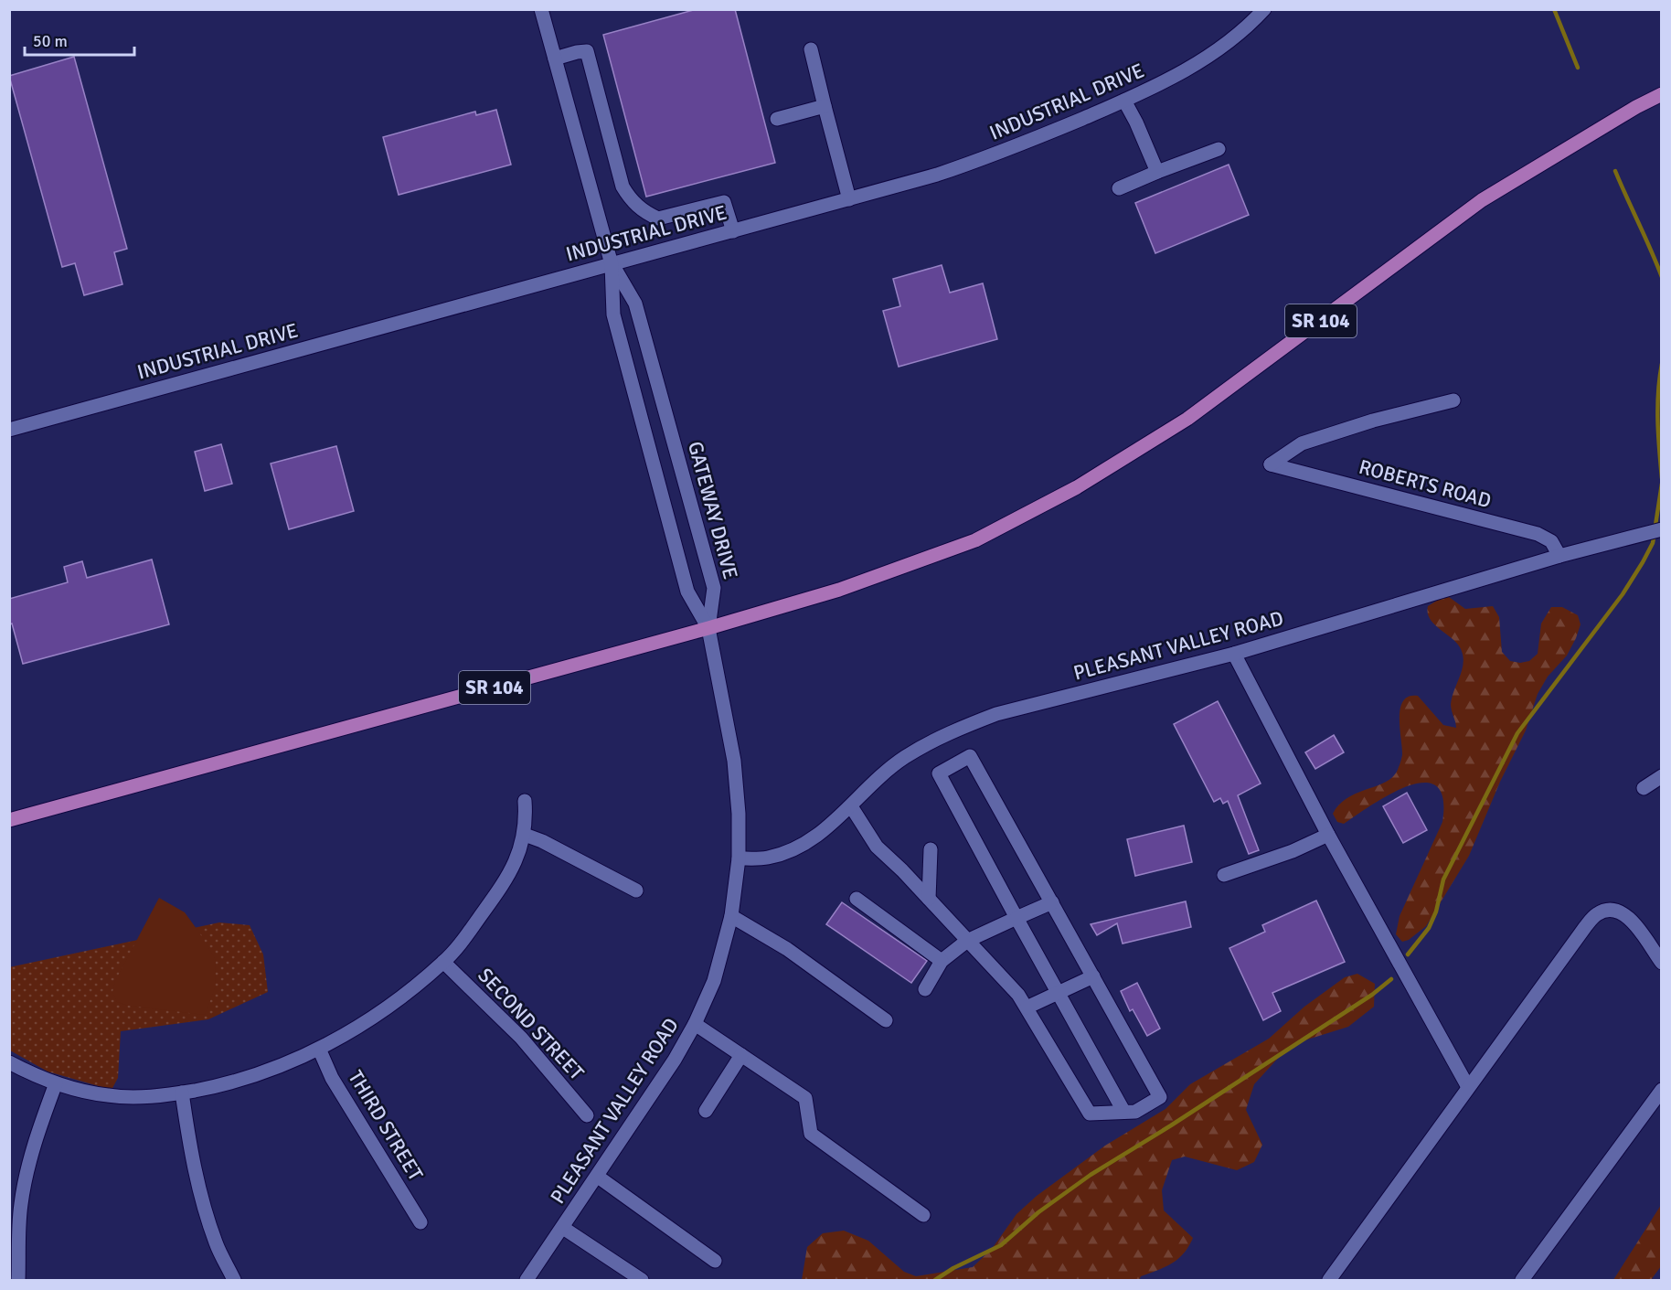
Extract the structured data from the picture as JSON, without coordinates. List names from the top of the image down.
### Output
{
  "streets": {
    "main road": ["SR 104"],
    "street": [
      "INDUSTRIAL DRIVE",
      "ROBERTS ROAD",
      "GATEWAY DRIVE",
      "PLEASANT VALLEY ROAD",
      "SECOND STREET",
      "THIRD STREET"
    ]
  },
  "crossings": [
    ["INDUSTRIAL DRIVE", "GATEWAY DRIVE"],
    ["SR 104", "GATEWAY DRIVE"],
    ["SR 104", "PLEASANT VALLEY ROAD"],
    ["ROBERTS ROAD", "PLEASANT VALLEY ROAD"],
    ["GATEWAY DRIVE", "PLEASANT VALLEY ROAD"]
  ],
  "scale_bar": "50 m"
}
